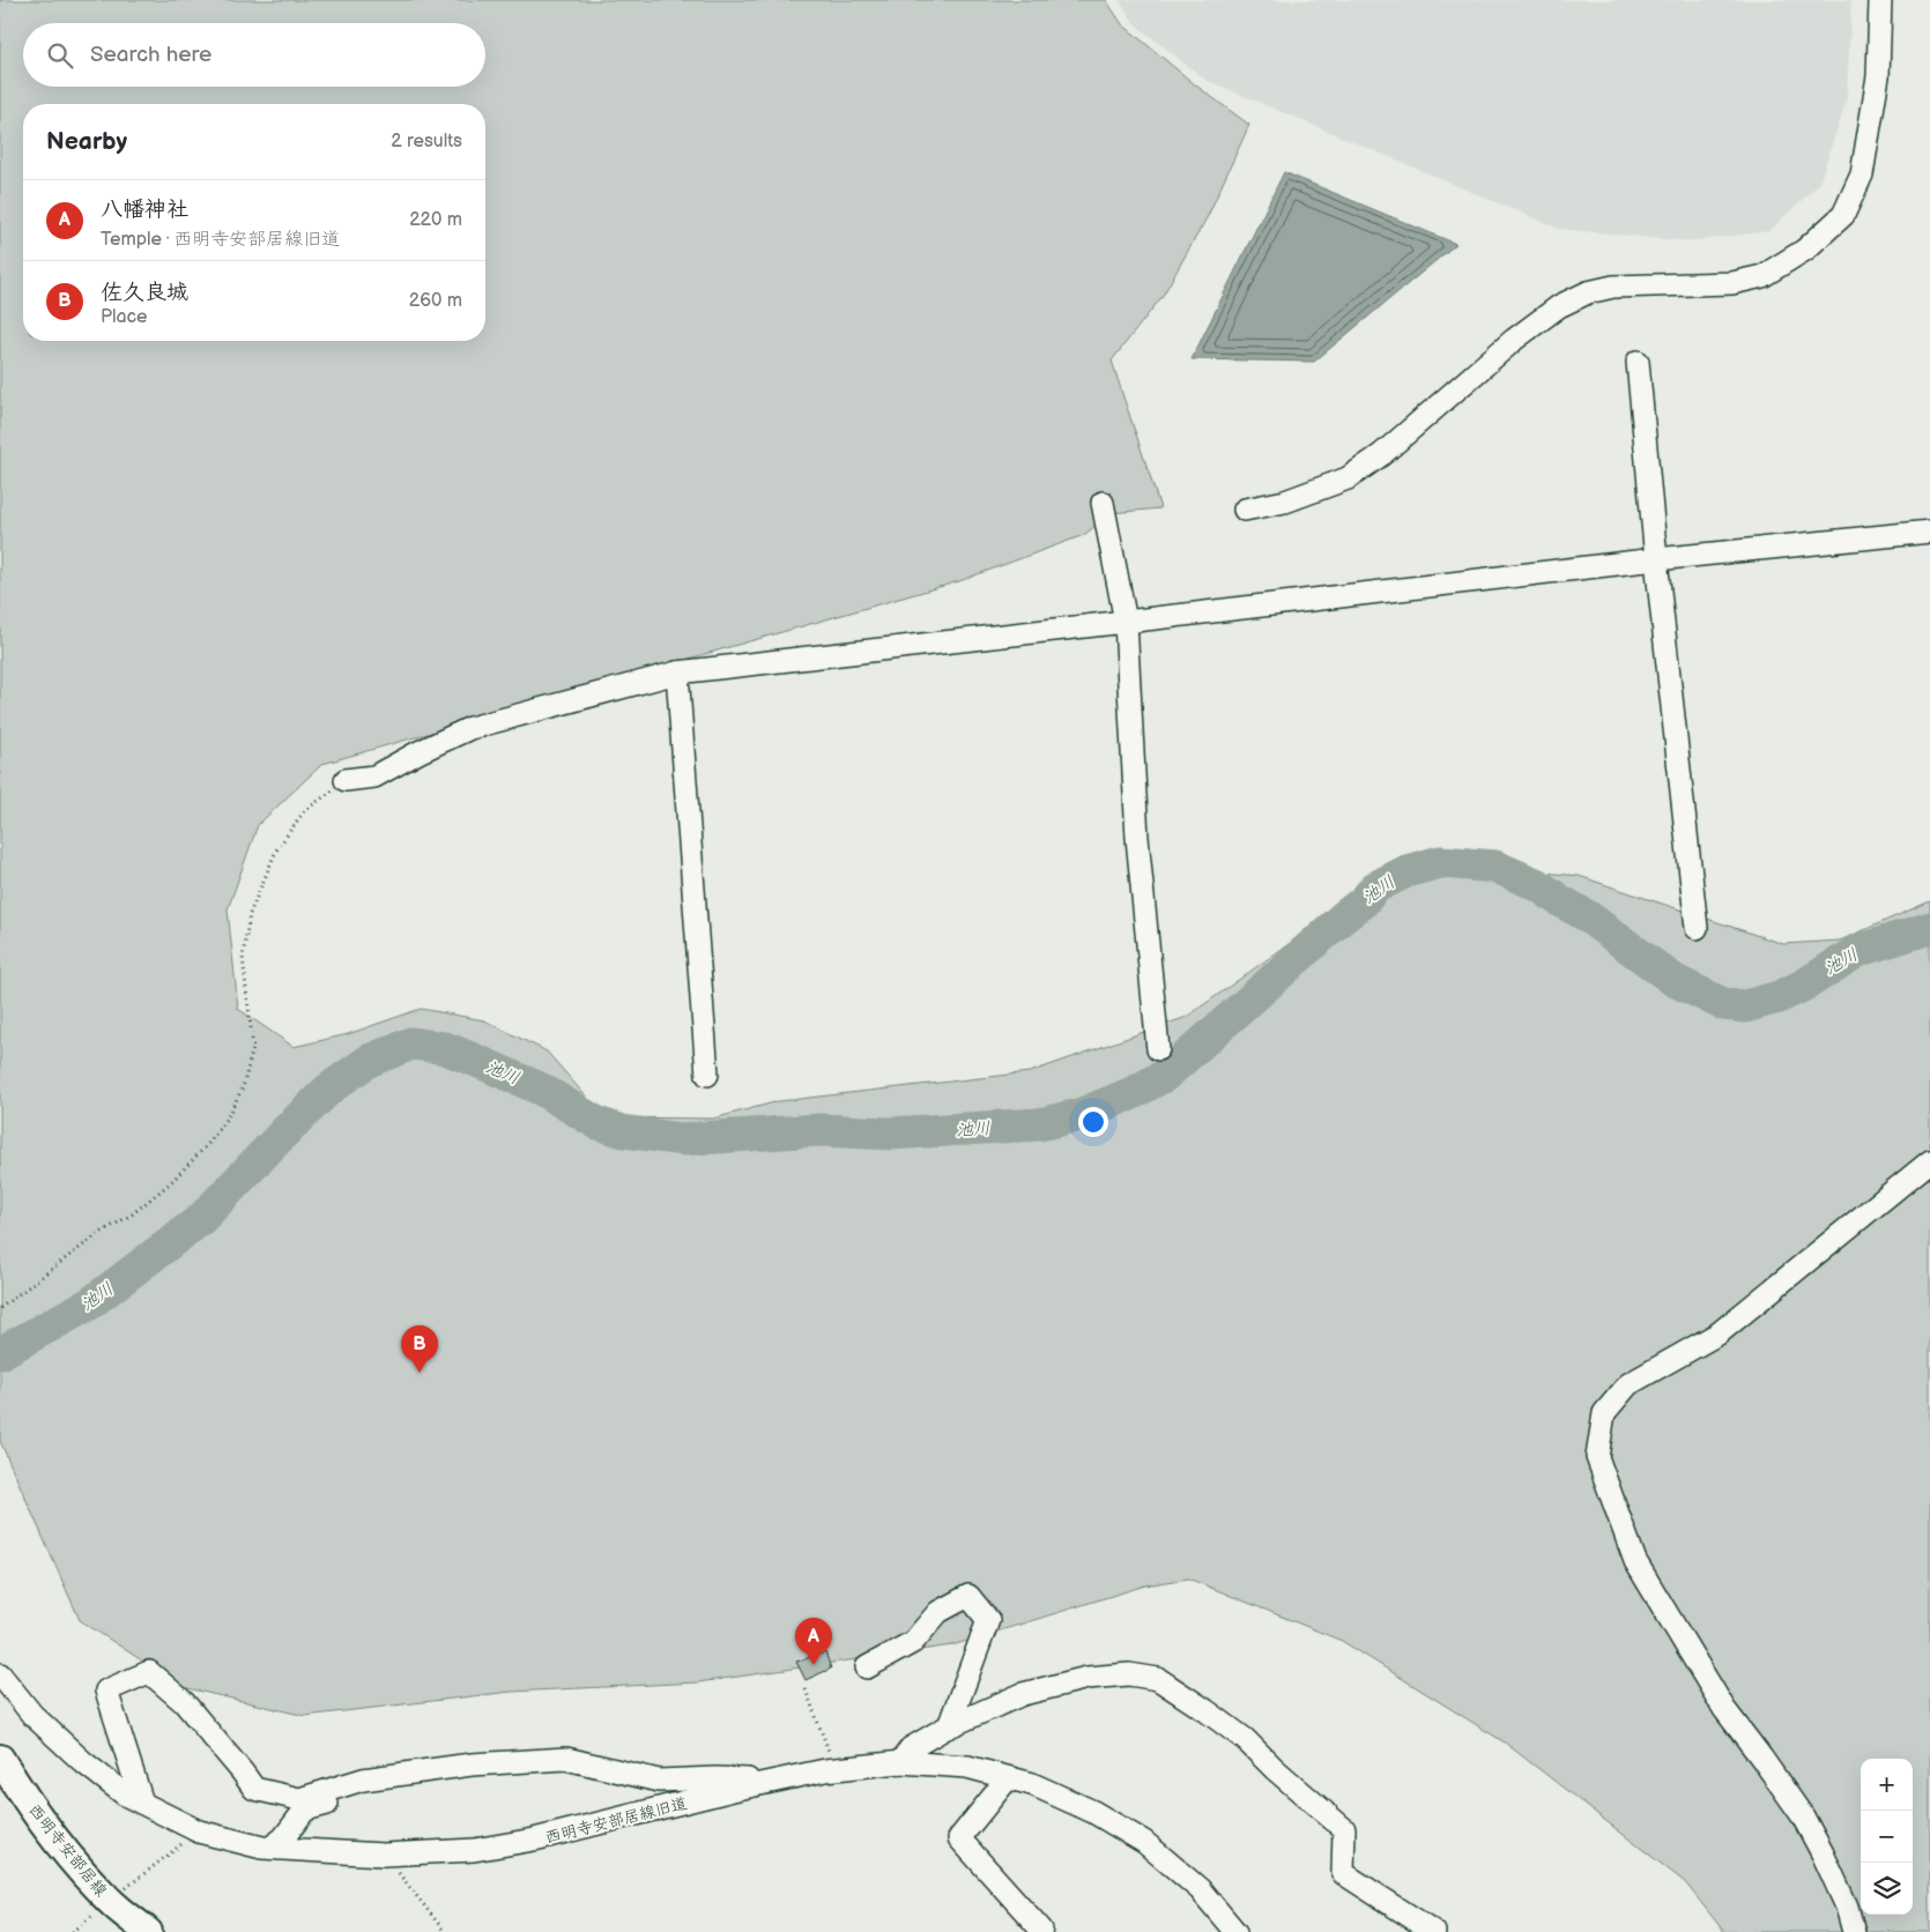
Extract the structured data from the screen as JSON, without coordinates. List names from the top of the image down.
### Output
{
  "streets": {
    "main road": ["西明寺安部居線"],
    "street": ["西明寺安部居線旧道"]
  },
  "water": ["池川"],
  "page": {
    "search": "Search here",
    "heading": ["Nearby", "2 results"],
    "list": [
      {
        "mark": "A",
        "name": "八幡神社",
        "note": "Temple · 西明寺安部居線旧道",
        "value": "220 m"
      },
      {
        "mark": "B",
        "name": "佐久良城",
        "note": "Place",
        "value": "260 m"
      }
    ],
    "pins": ["B", "A"],
    "map_buttons": ["+", "−"]
  }
}
